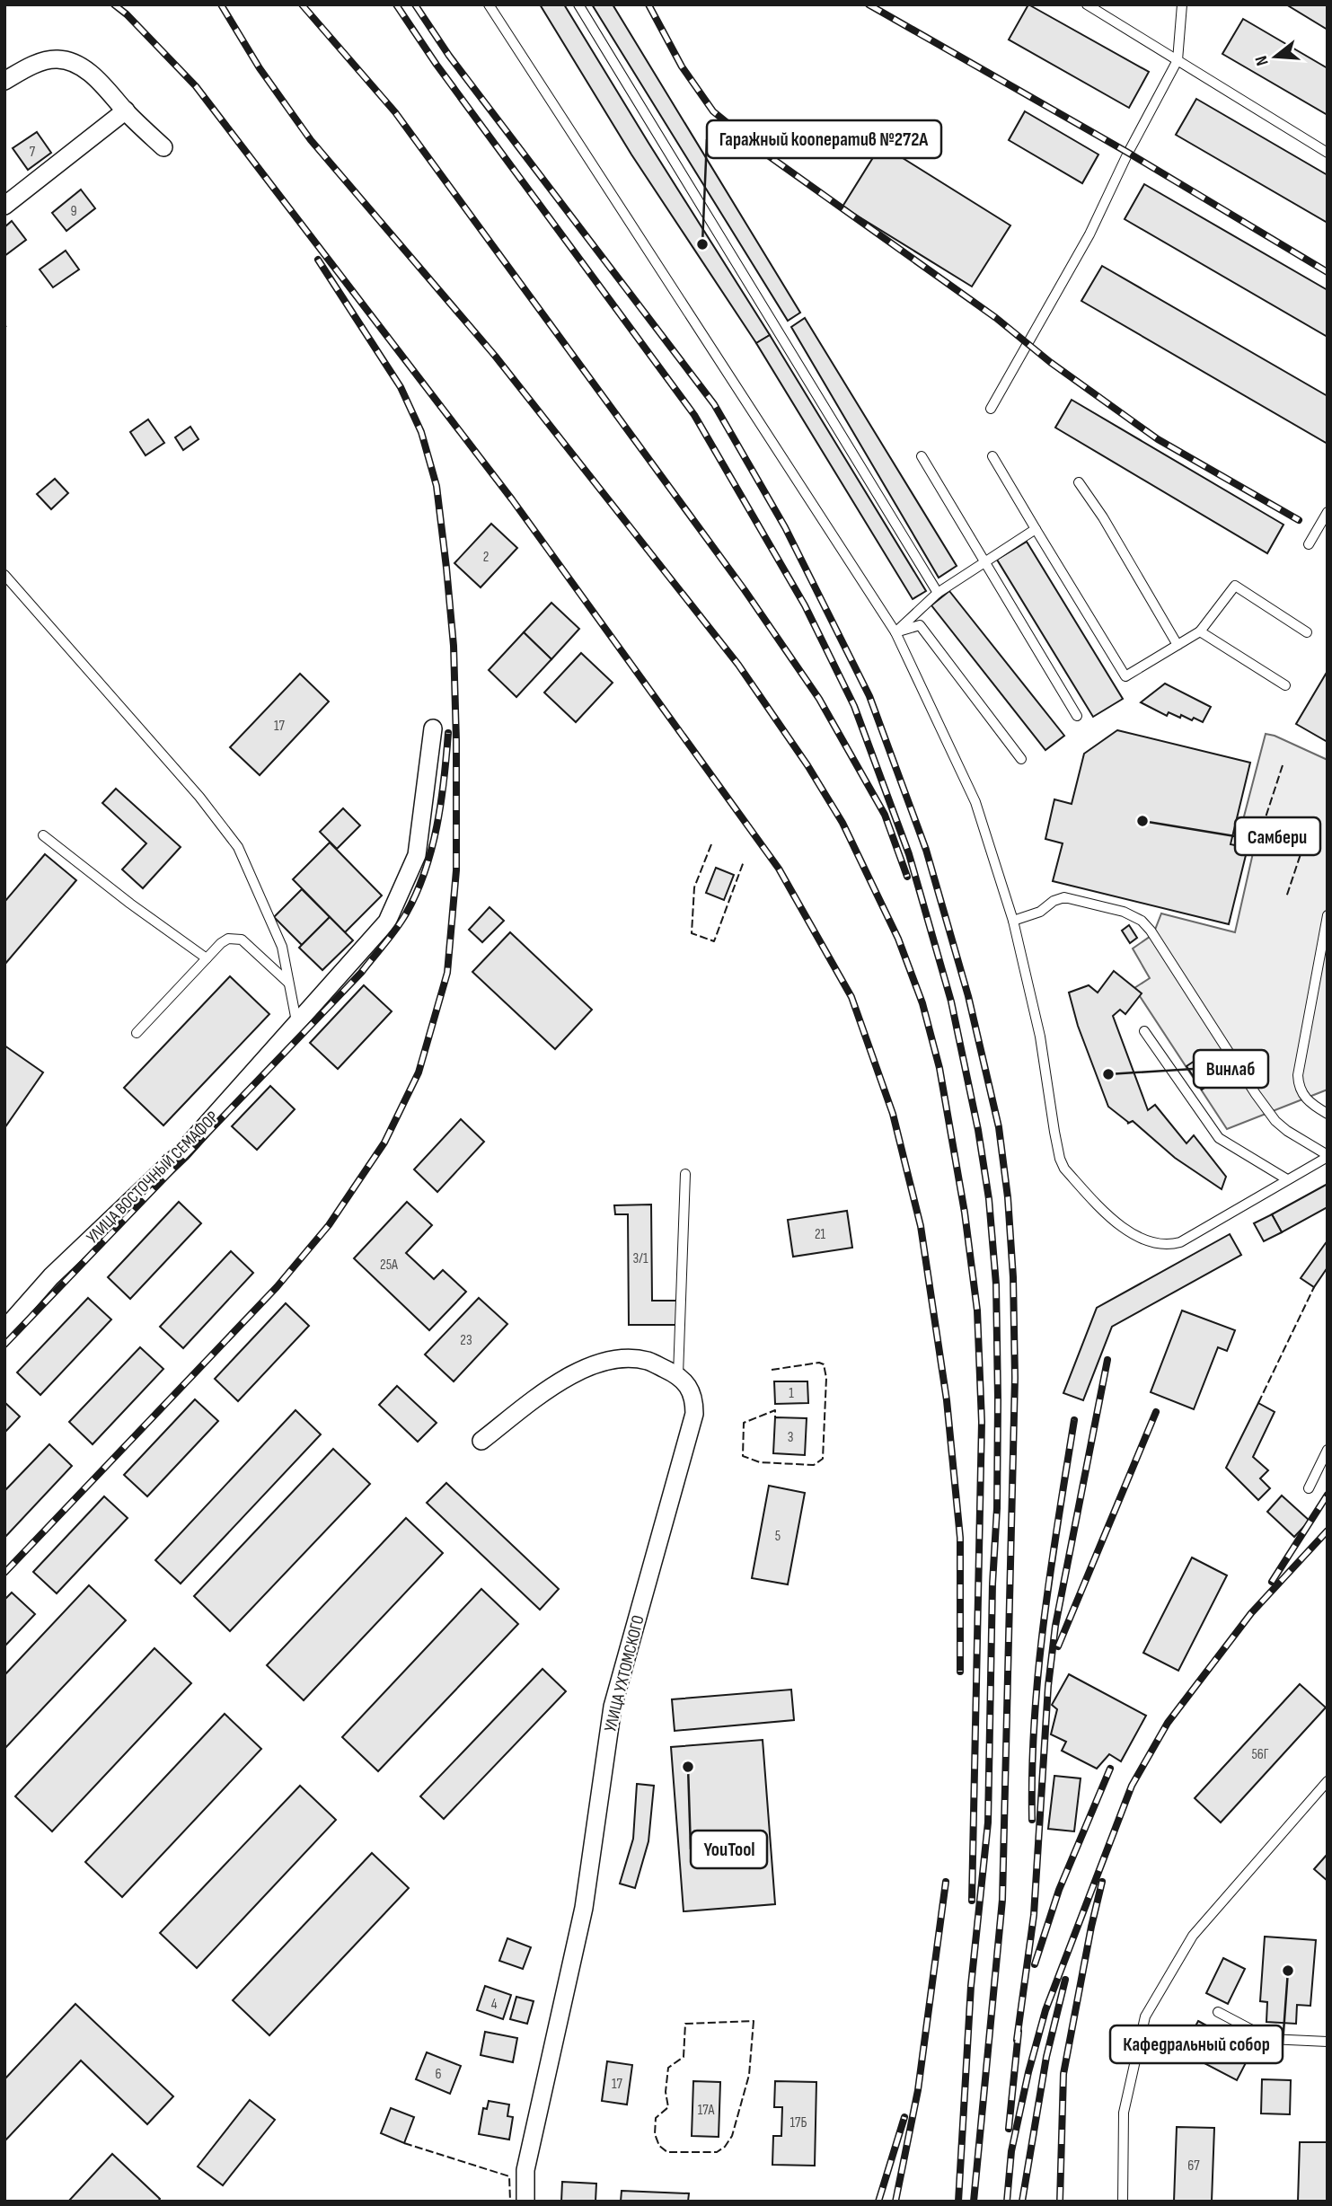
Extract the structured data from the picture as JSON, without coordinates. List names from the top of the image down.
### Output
{
  "streets": {
    "street": ["УЛИЦА ВОСТОЧНЫЙ СЕМАФОР", "УЛИЦА УХТОМСКОГО"]
  },
  "places": [
    "Гаражный кооператив №272А",
    "Самбери",
    "Винлаб",
    "YouTool",
    "Кафедральный собор"
  ],
  "house_numbers": [
    "7",
    "9",
    "2",
    "17",
    "21",
    "3/1",
    "25А",
    "23",
    "1",
    "3",
    "5",
    "56Г",
    "4",
    "6",
    "17",
    "17А",
    "17Б",
    "67"
  ],
  "north": "left"
}
